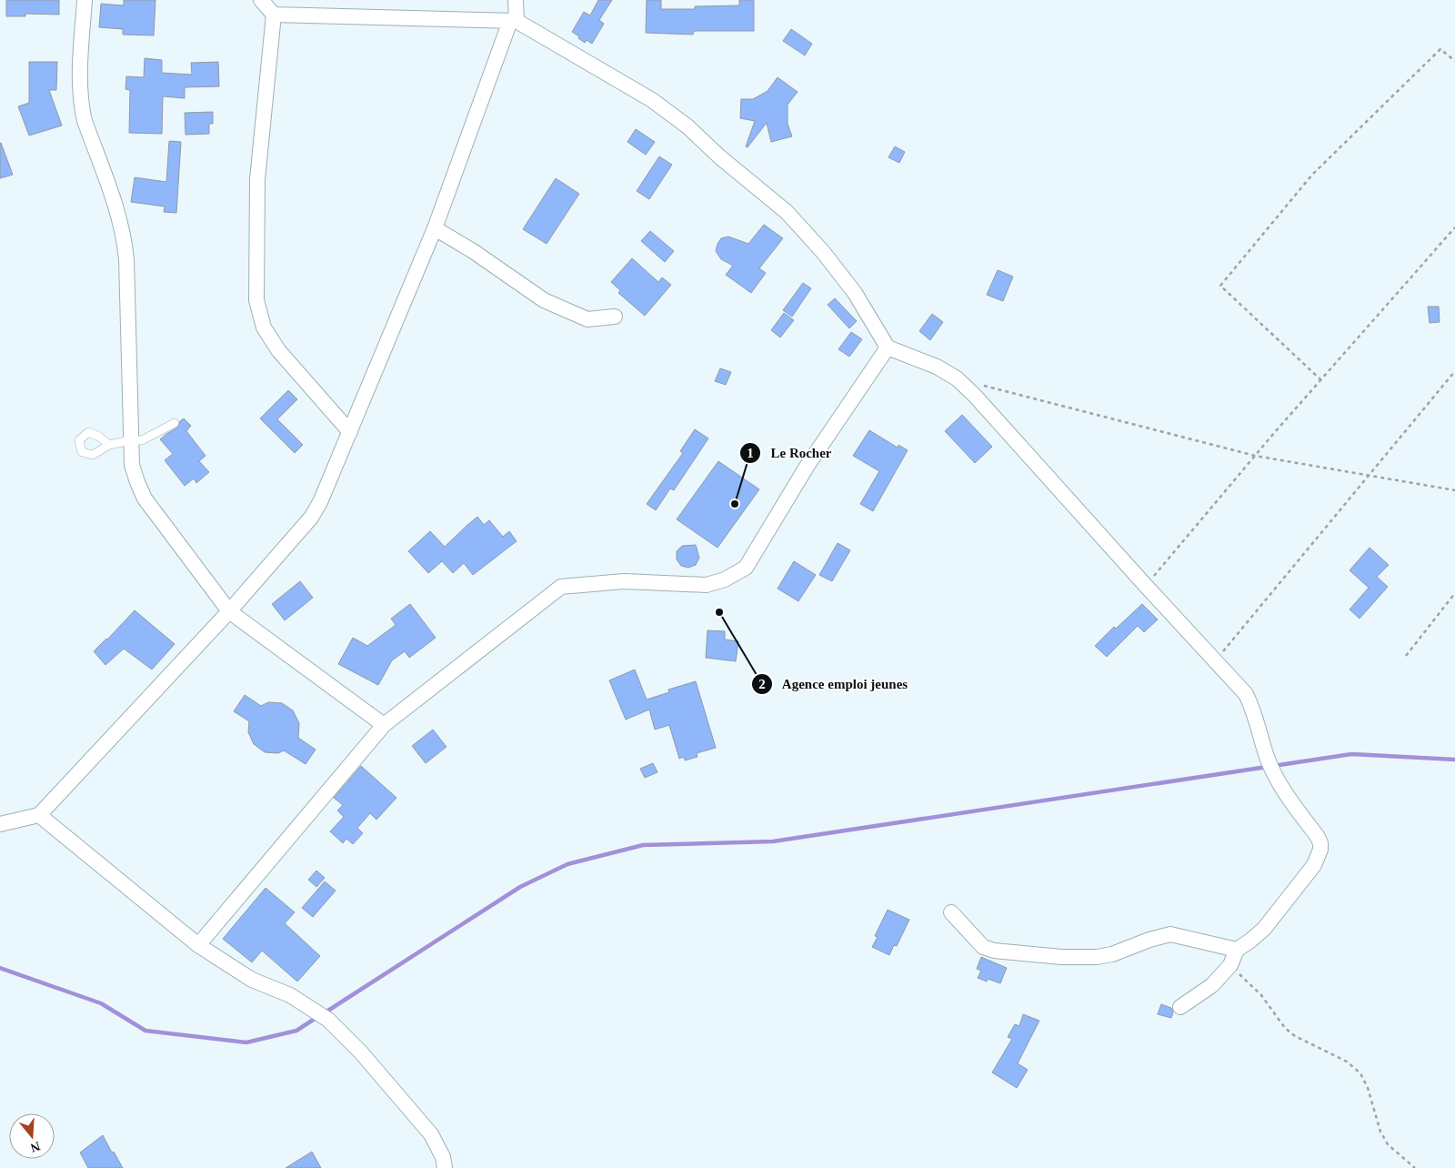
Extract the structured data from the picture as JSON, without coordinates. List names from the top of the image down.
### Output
{
  "places": ["Le Rocher", "Agence emploi jeunes"],
  "north": "bottom"
}
